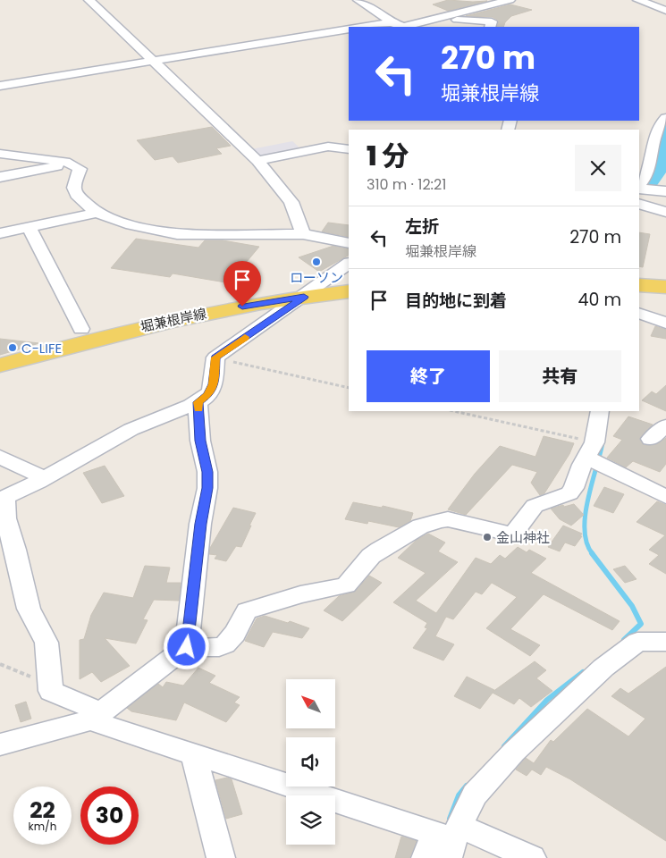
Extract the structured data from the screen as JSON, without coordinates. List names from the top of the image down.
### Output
{
  "streets": {
    "main road": ["堀兼根岸線"]
  },
  "places": ["ローソン", "C−LIFE", "金山神社"],
  "north": "top left",
  "page": {
    "turn": ["270 m", "堀兼根岸線"],
    "heading": ["1 分", "310 m · 12:21"],
    "list": [
      {
        "name": "左折",
        "note": "堀兼根岸線",
        "value": "270 m"
      },
      {
        "name": "目的地に到着",
        "value": "40 m"
      }
    ],
    "buttons": ["終了", "共有"],
    "speed": "22 km/h",
    "limit": "30"
  }
}
